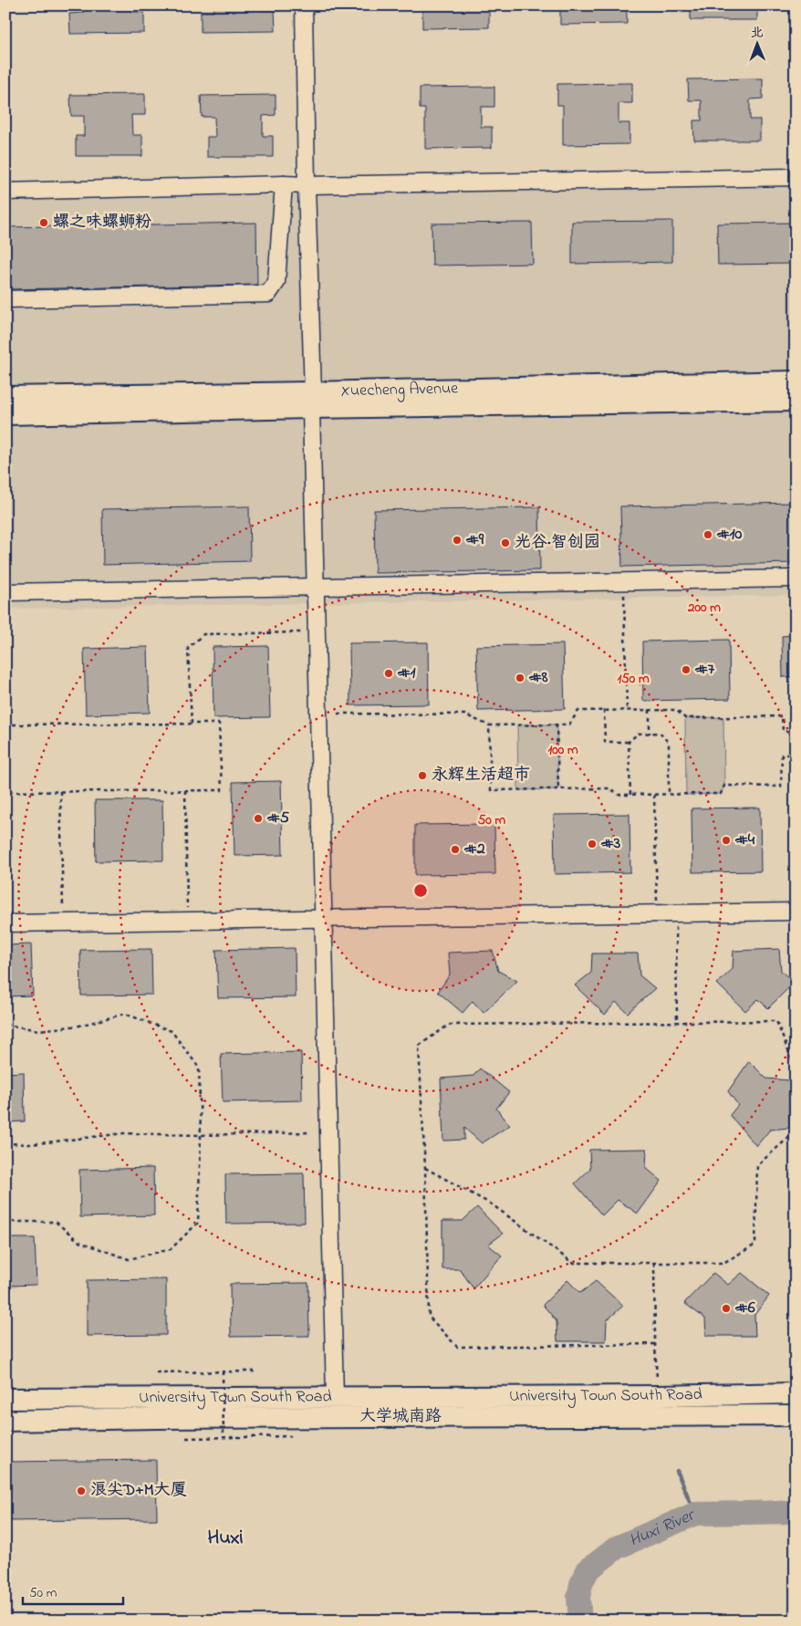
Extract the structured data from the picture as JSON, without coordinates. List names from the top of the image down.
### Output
{
  "streets": {
    "main road": ["Xuecheng Avenue", "University Town South Road", "大学城南路"]
  },
  "districts": ["Huxi"],
  "water": ["Huxi River"],
  "places": [
    "螺之味螺蛳粉",
    "#10",
    "#9",
    "光谷·智创园",
    "#7",
    "#1",
    "#8",
    "永辉生活超市",
    "#5",
    "#4",
    "#3",
    "#2",
    "#6",
    "浪尖D+M大厦"
  ],
  "scale_bar": "50 m",
  "north": "top",
  "rings": [
    "200 m",
    "150 m",
    "100 m",
    "50 m"
  ]
}
